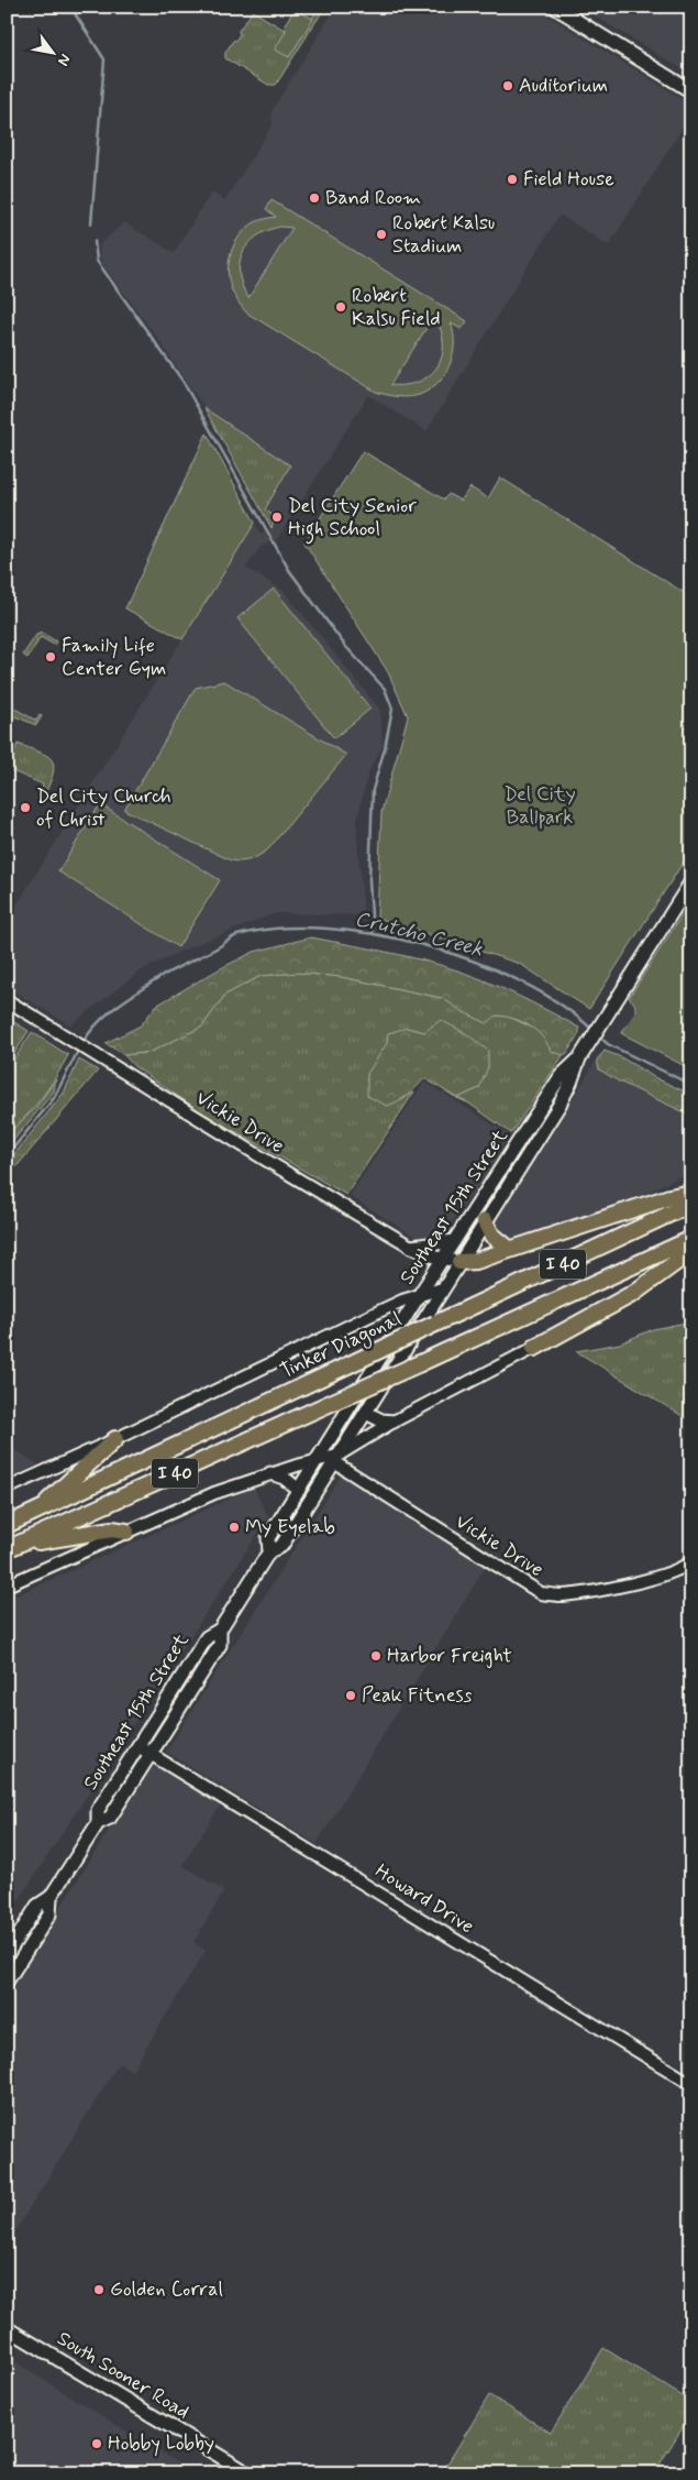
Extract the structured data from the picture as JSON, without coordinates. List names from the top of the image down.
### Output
{
  "streets": {
    "highway": ["I 40", "Tinker Diagonal"],
    "main road": ["Southeast 15th Street", "South Sooner Road"],
    "street": ["Vickie Drive", "Howard Drive"]
  },
  "crossings": [
    ["Vickie Drive", "Southeast 15th Street"],
    ["Southeast 15th Street", "Tinker Diagonal"],
    ["Southeast 15th Street", "Howard Drive"]
  ],
  "water": ["Crutcho Creek"],
  "parks": ["Del City Ballpark"],
  "places": [
    "Auditorium",
    "Field House",
    "Band Room",
    "Robert Kalsu Stadium",
    "Robert Kalsu Field",
    "Del City Senior High School",
    "Family Life Center Gym",
    "Del City Church of Christ",
    "My Eyelab",
    "Harbor Freight",
    "Peak Fitness",
    "Golden Corral",
    "Hobby Lobby"
  ],
  "north": "bottom right"
}
